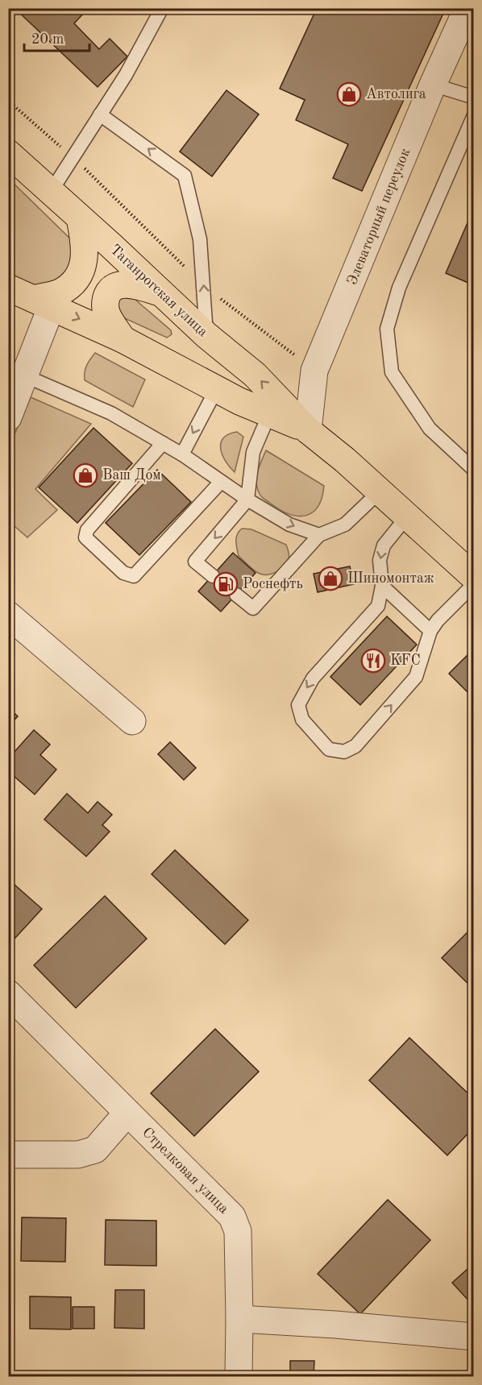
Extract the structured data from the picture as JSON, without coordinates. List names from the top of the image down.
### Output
{
  "streets": {
    "main road": ["Таганрогская улица"],
    "street": ["Элеваторный переулок", "Стрелковая улица"]
  },
  "crossings": [
    ["Элеваторный переулок", "Таганрогская улица"]
  ],
  "places": {
    "shop": ["Автолига", "Ваш Дом", "Шиномонтаж"],
    "fuel station": ["Роснефть"],
    "restaurant": ["KFC"]
  },
  "scale_bar": "20 m"
}
